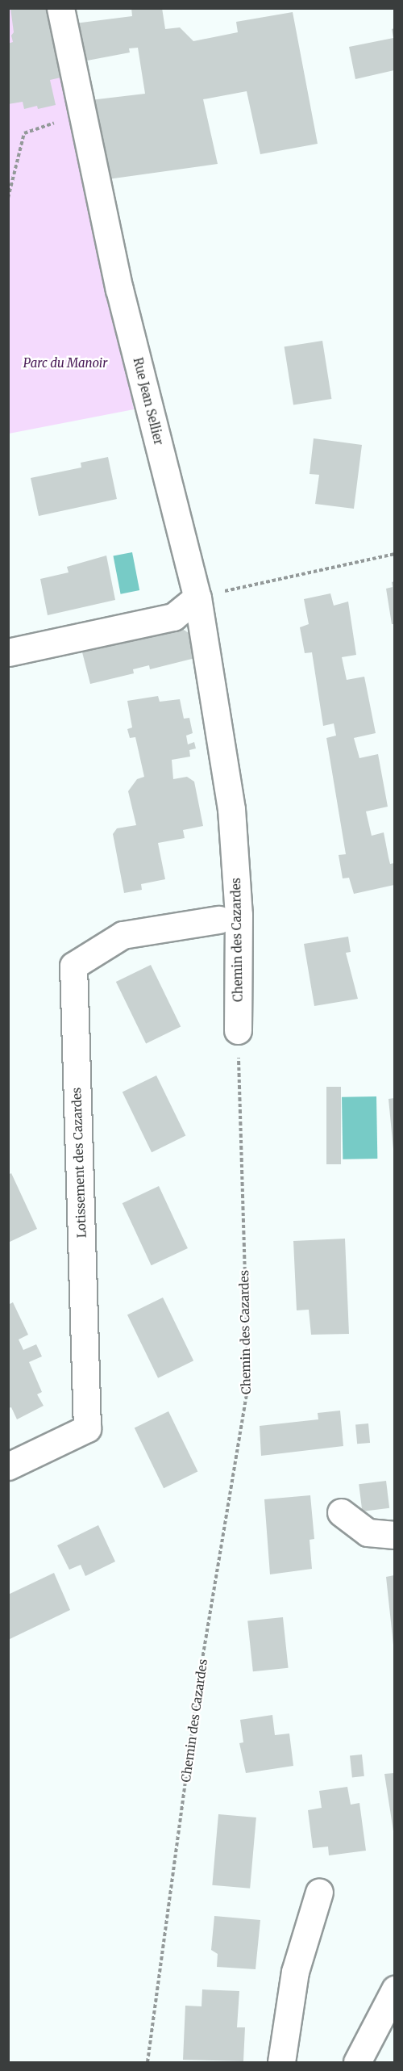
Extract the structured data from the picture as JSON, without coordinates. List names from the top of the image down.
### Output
{
  "streets": {
    "street": ["Rue Jean Sellier", "Chemin des Cazardes", "Lotissement des Cazardes"]
  },
  "crossings": [
    ["Rue Jean Sellier", "Chemin des Cazardes"]
  ],
  "parks": ["Parc du Manoir"]
}
